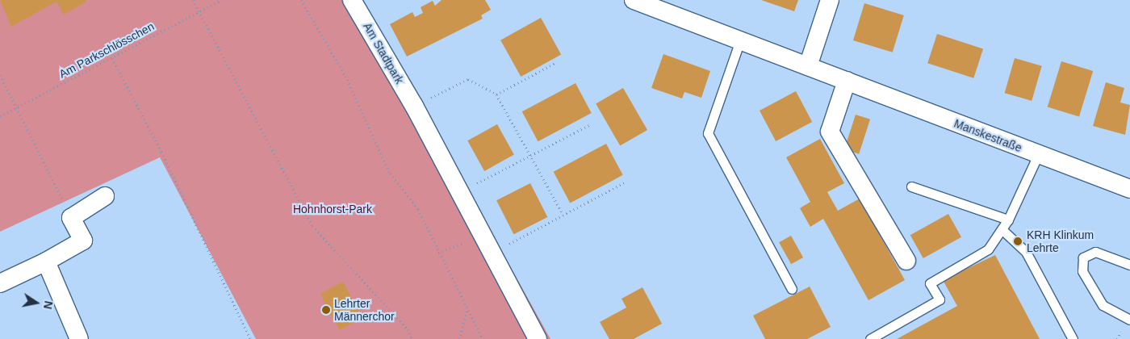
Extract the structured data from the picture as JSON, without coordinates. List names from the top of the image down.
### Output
{
  "streets": {
    "street": ["Am Stadtpark", "Manskestraße"],
    "path": ["Am Parkschlösschen"]
  },
  "parks": ["Hohnhorst-Park"],
  "places": ["KRH Klinkum Lehrte", "Lehrter Männerchor"],
  "north": "right"
}
